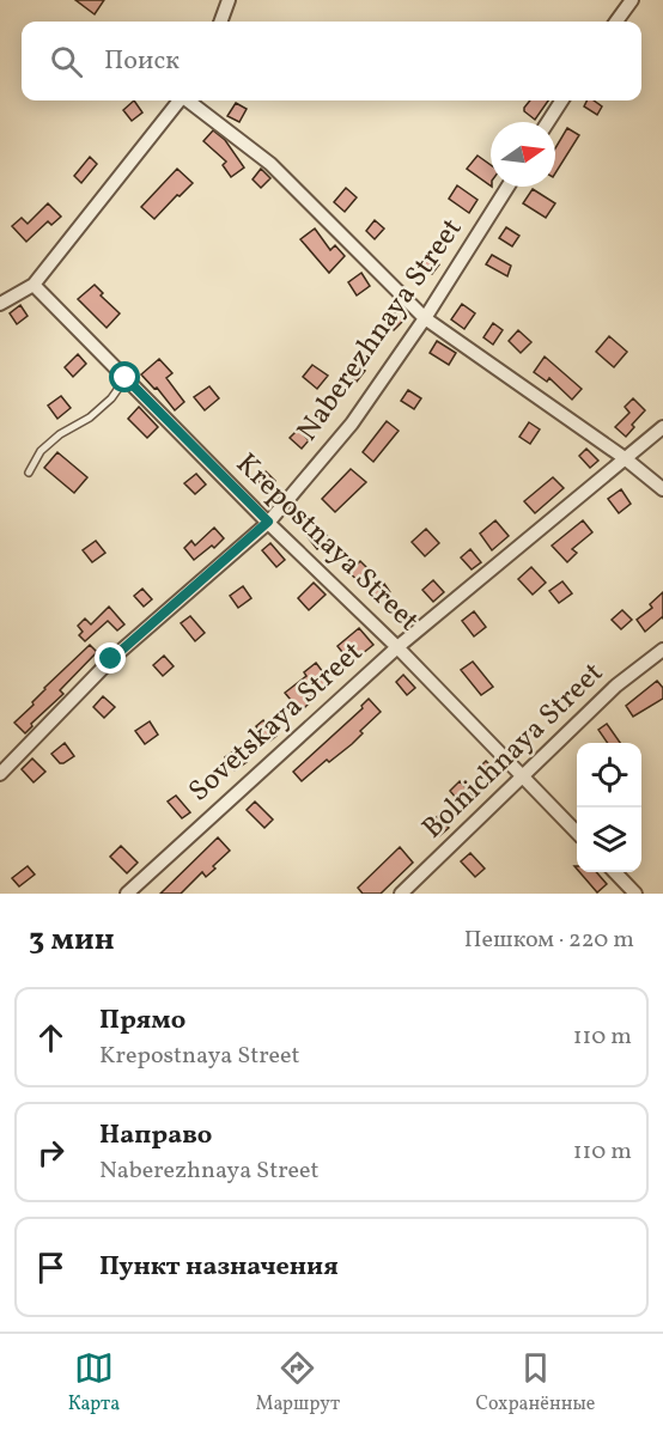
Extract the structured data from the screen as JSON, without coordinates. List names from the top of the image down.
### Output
{
  "streets": {
    "street": [
      "Naberezhnaya Street",
      "Krepostnaya Street",
      "Sovetskaya Street",
      "Bolnichnaya Street"
    ]
  },
  "crossings": [
    ["Naberezhnaya Street", "Krepostnaya Street"],
    ["Krepostnaya Street", "Sovetskaya Street"],
    ["Krepostnaya Street", "Bolnichnaya Street"]
  ],
  "north": "right",
  "page": {
    "search": "Поиск",
    "heading": ["3 мин", "Пешком · 220 m"],
    "list": [
      ["Прямо", "Krepostnaya Street", "110 m"],
      ["Направо", "Naberezhnaya Street", "110 m"],
      "Пункт назначения"
    ],
    "nav": ["Карта", "Маршрут", "Сохранённые"]
  }
}
